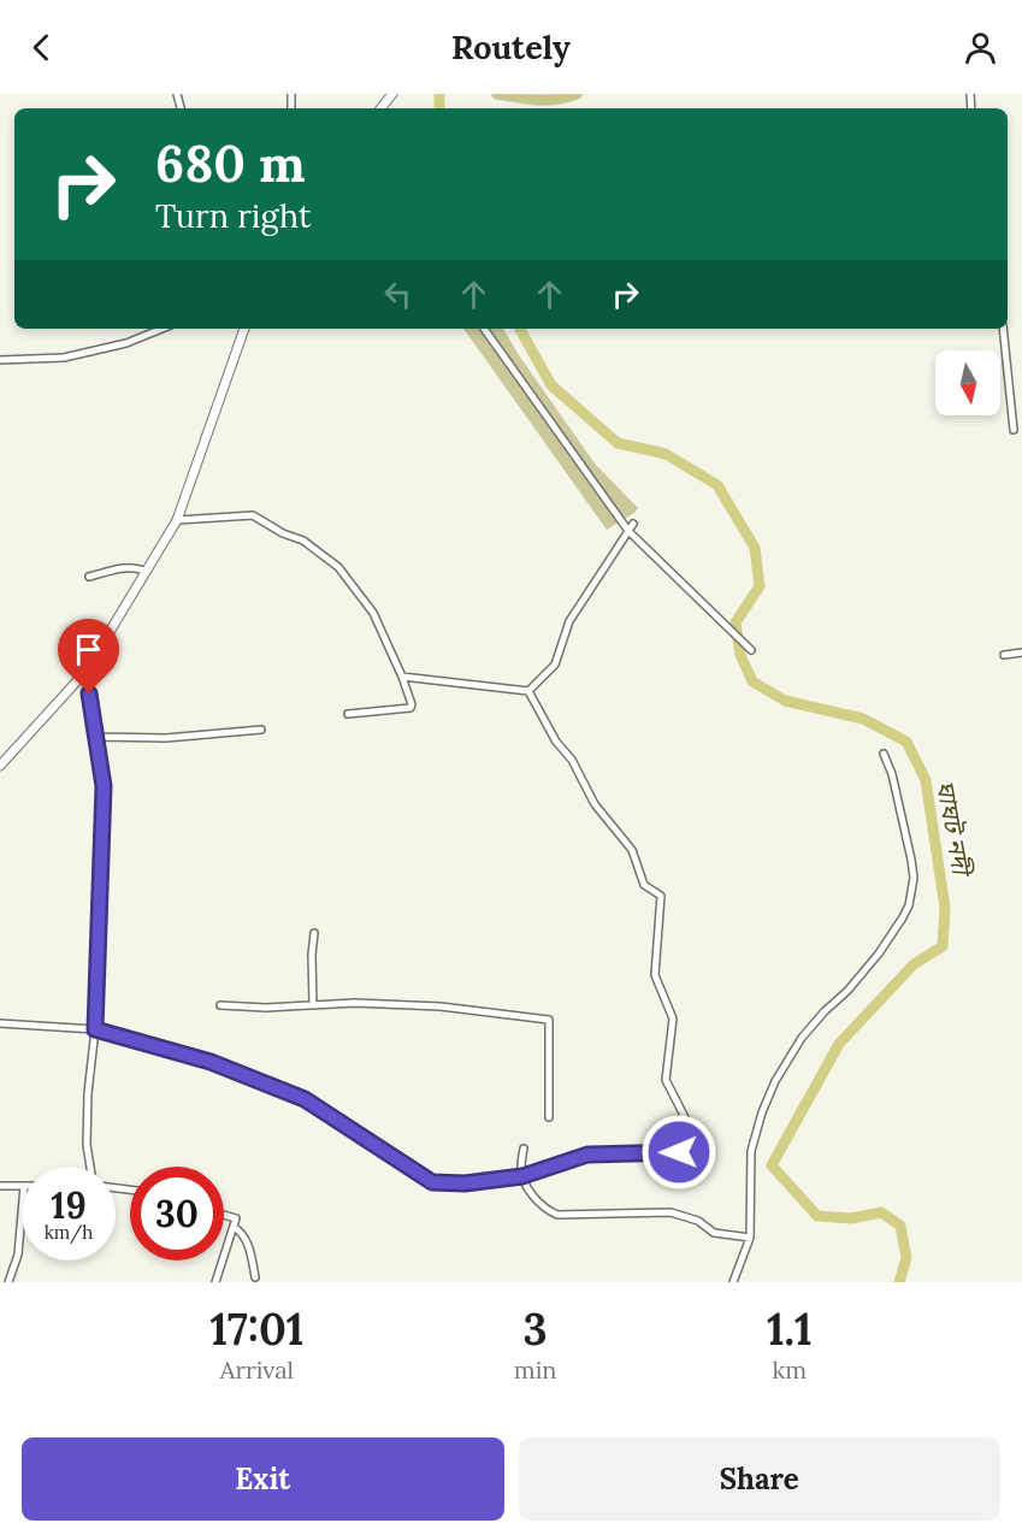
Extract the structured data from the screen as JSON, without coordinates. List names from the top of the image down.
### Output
{
  "water": ["ঘাঘট নদী"],
  "north": "bottom",
  "page": {
    "header": "Routely",
    "turn": ["680 m", "Turn right"],
    "speed": "19 km/h",
    "limit": "30",
    "eta": [
      "17:01",
      "Arrival",
      "3",
      "min",
      "1.1",
      "km"
    ],
    "buttons": ["Exit", "Share"]
  }
}
